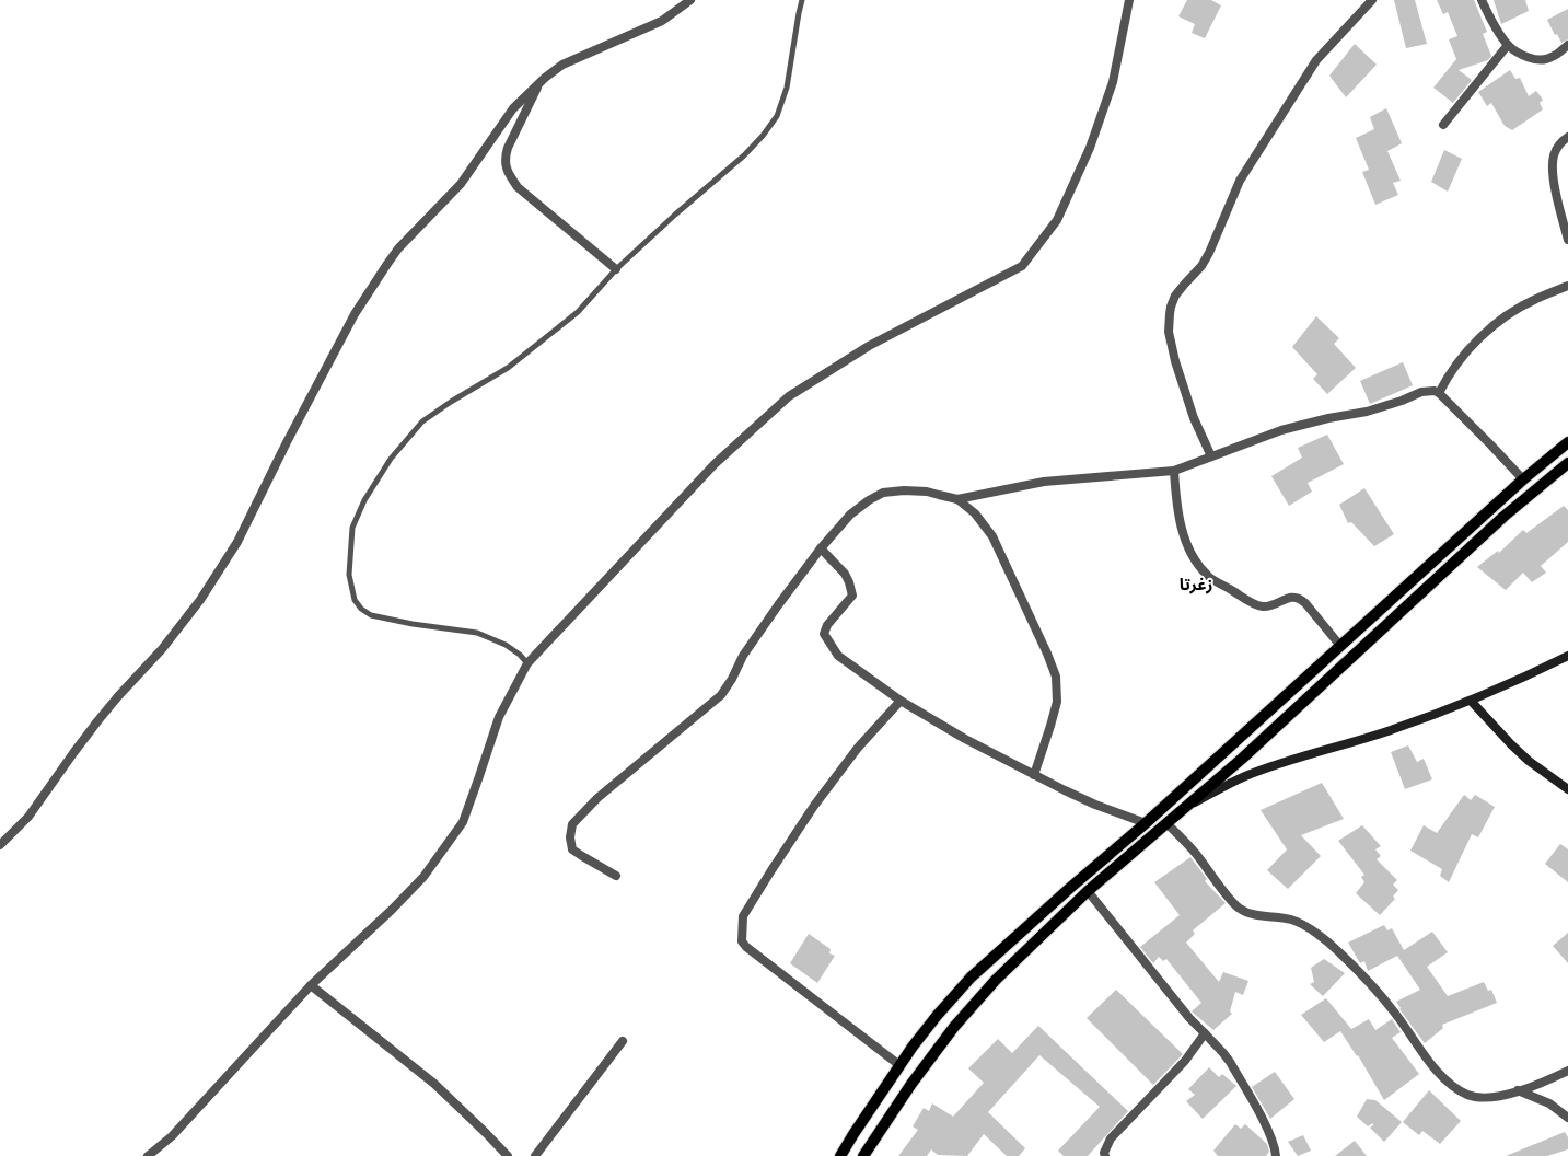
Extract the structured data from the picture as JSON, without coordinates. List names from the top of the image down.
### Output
{
  "districts": ["زغرتا"]
}
